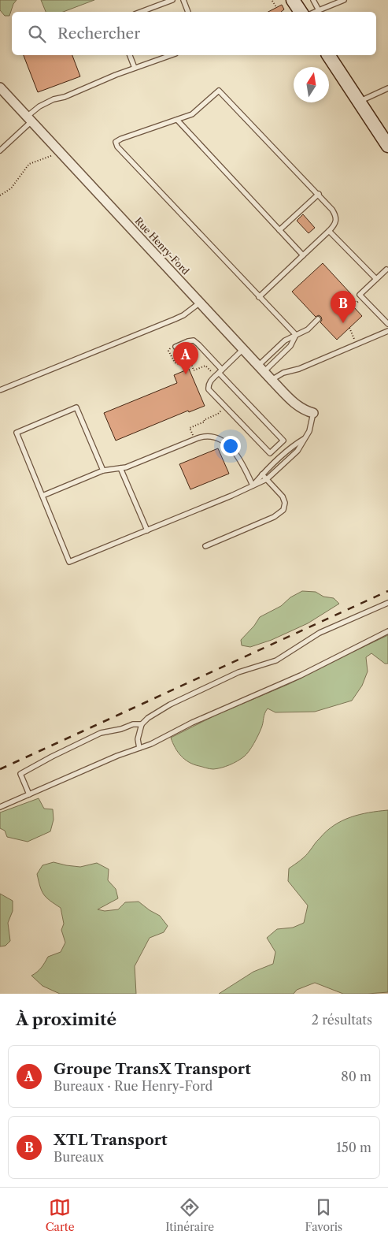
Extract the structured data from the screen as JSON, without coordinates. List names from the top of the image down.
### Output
{
  "streets": {
    "street": ["Rue Henry-Ford"]
  },
  "north": "top",
  "page": {
    "search": "Rechercher",
    "pins": ["B", "A"],
    "heading": ["À proximité", "2 résultats"],
    "list": [
      {
        "mark": "A",
        "name": "Groupe TransX Transport",
        "note": "Bureaux · Rue Henry-Ford",
        "value": "80 m"
      },
      {
        "mark": "B",
        "name": "XTL Transport",
        "note": "Bureaux",
        "value": "150 m"
      }
    ],
    "nav": ["Carte", "Itinéraire", "Favoris"]
  }
}
